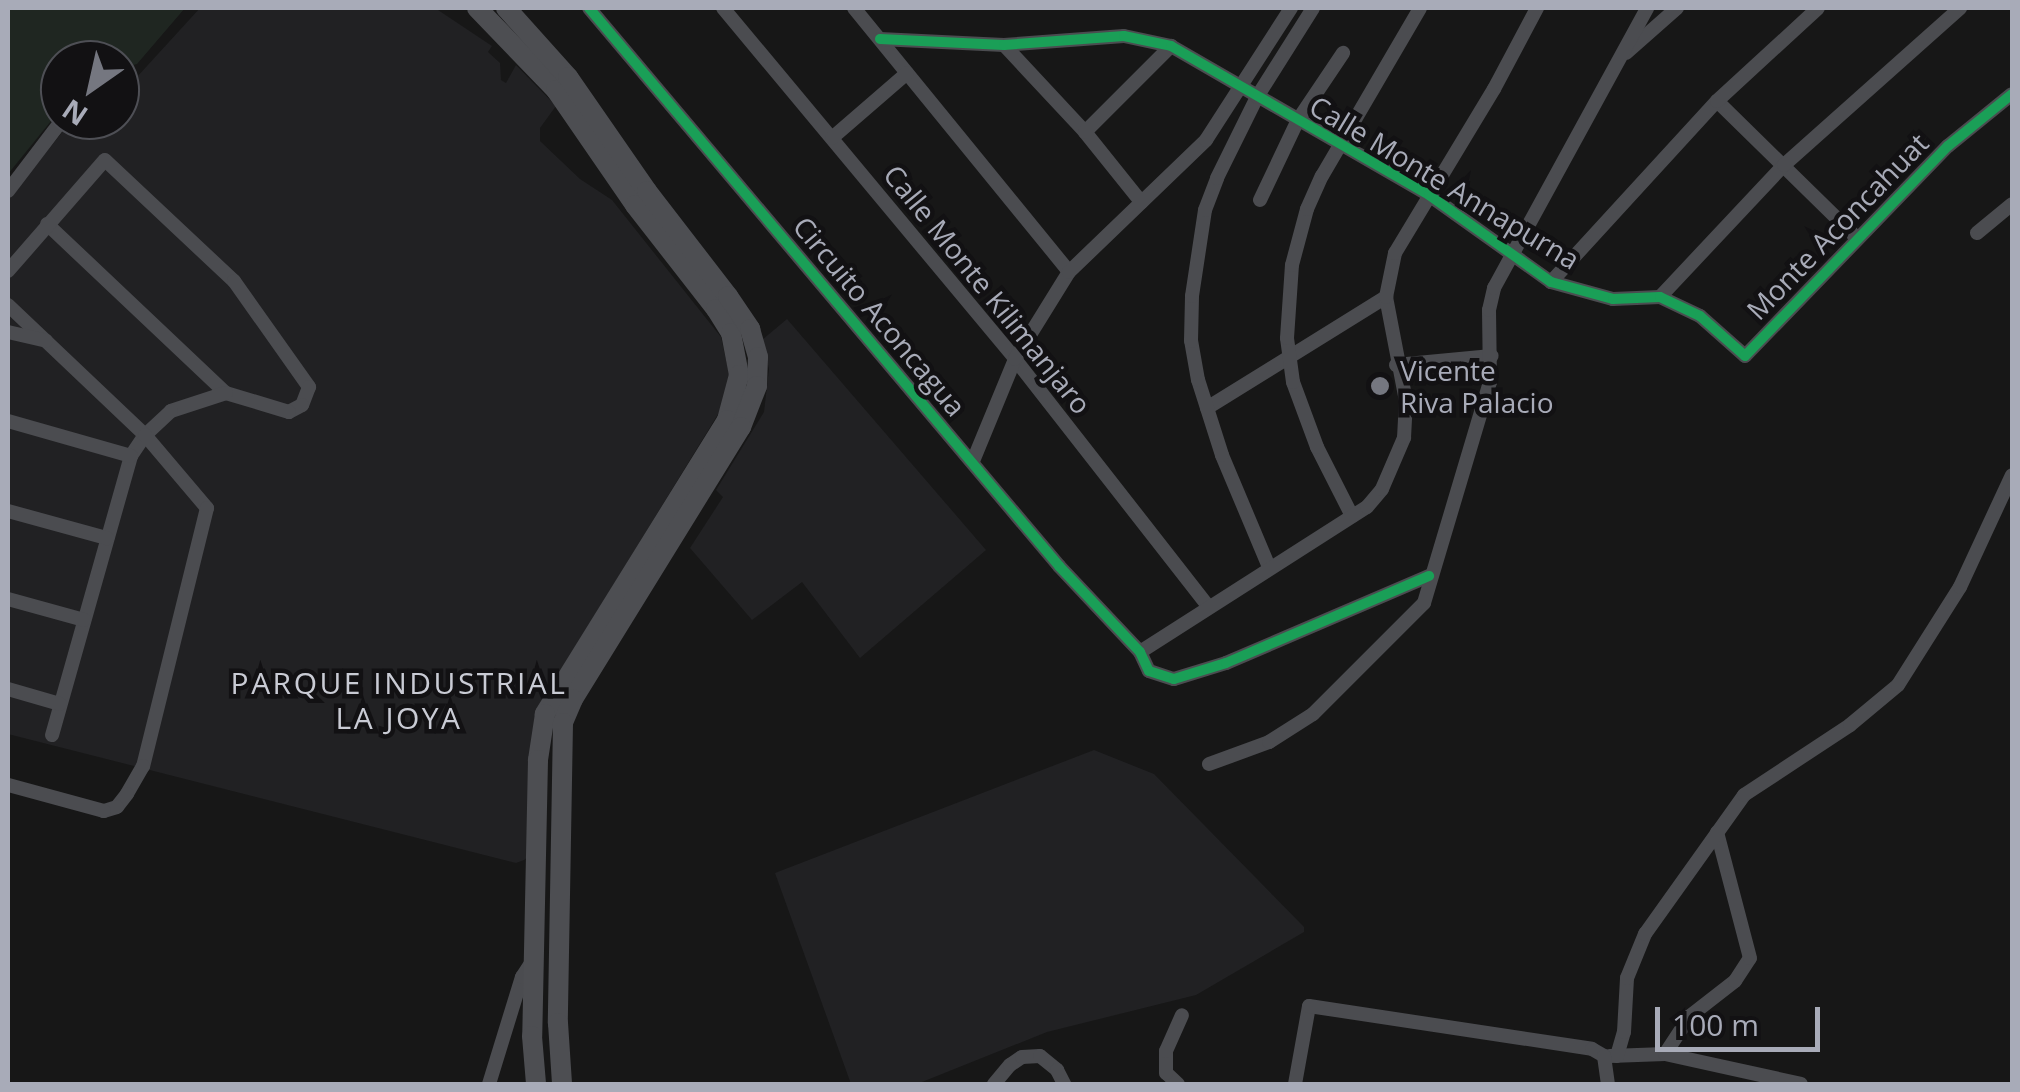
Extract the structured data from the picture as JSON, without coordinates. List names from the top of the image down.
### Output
{
  "streets": {
    "street": [
      "Calle Monte Annapurna",
      "Monte Aconcahuat",
      "Calle Monte Kilimanjaro",
      "Circuito Aconcagua"
    ]
  },
  "crossings": [
    ["Calle Monte Annapurna", "Monte Aconcahuat"]
  ],
  "districts": ["PARQUE INDUSTRIAL LA JOYA"],
  "places": ["Vicente Riva Palacio"],
  "scale_bar": "100 m",
  "north": "bottom left"
}
